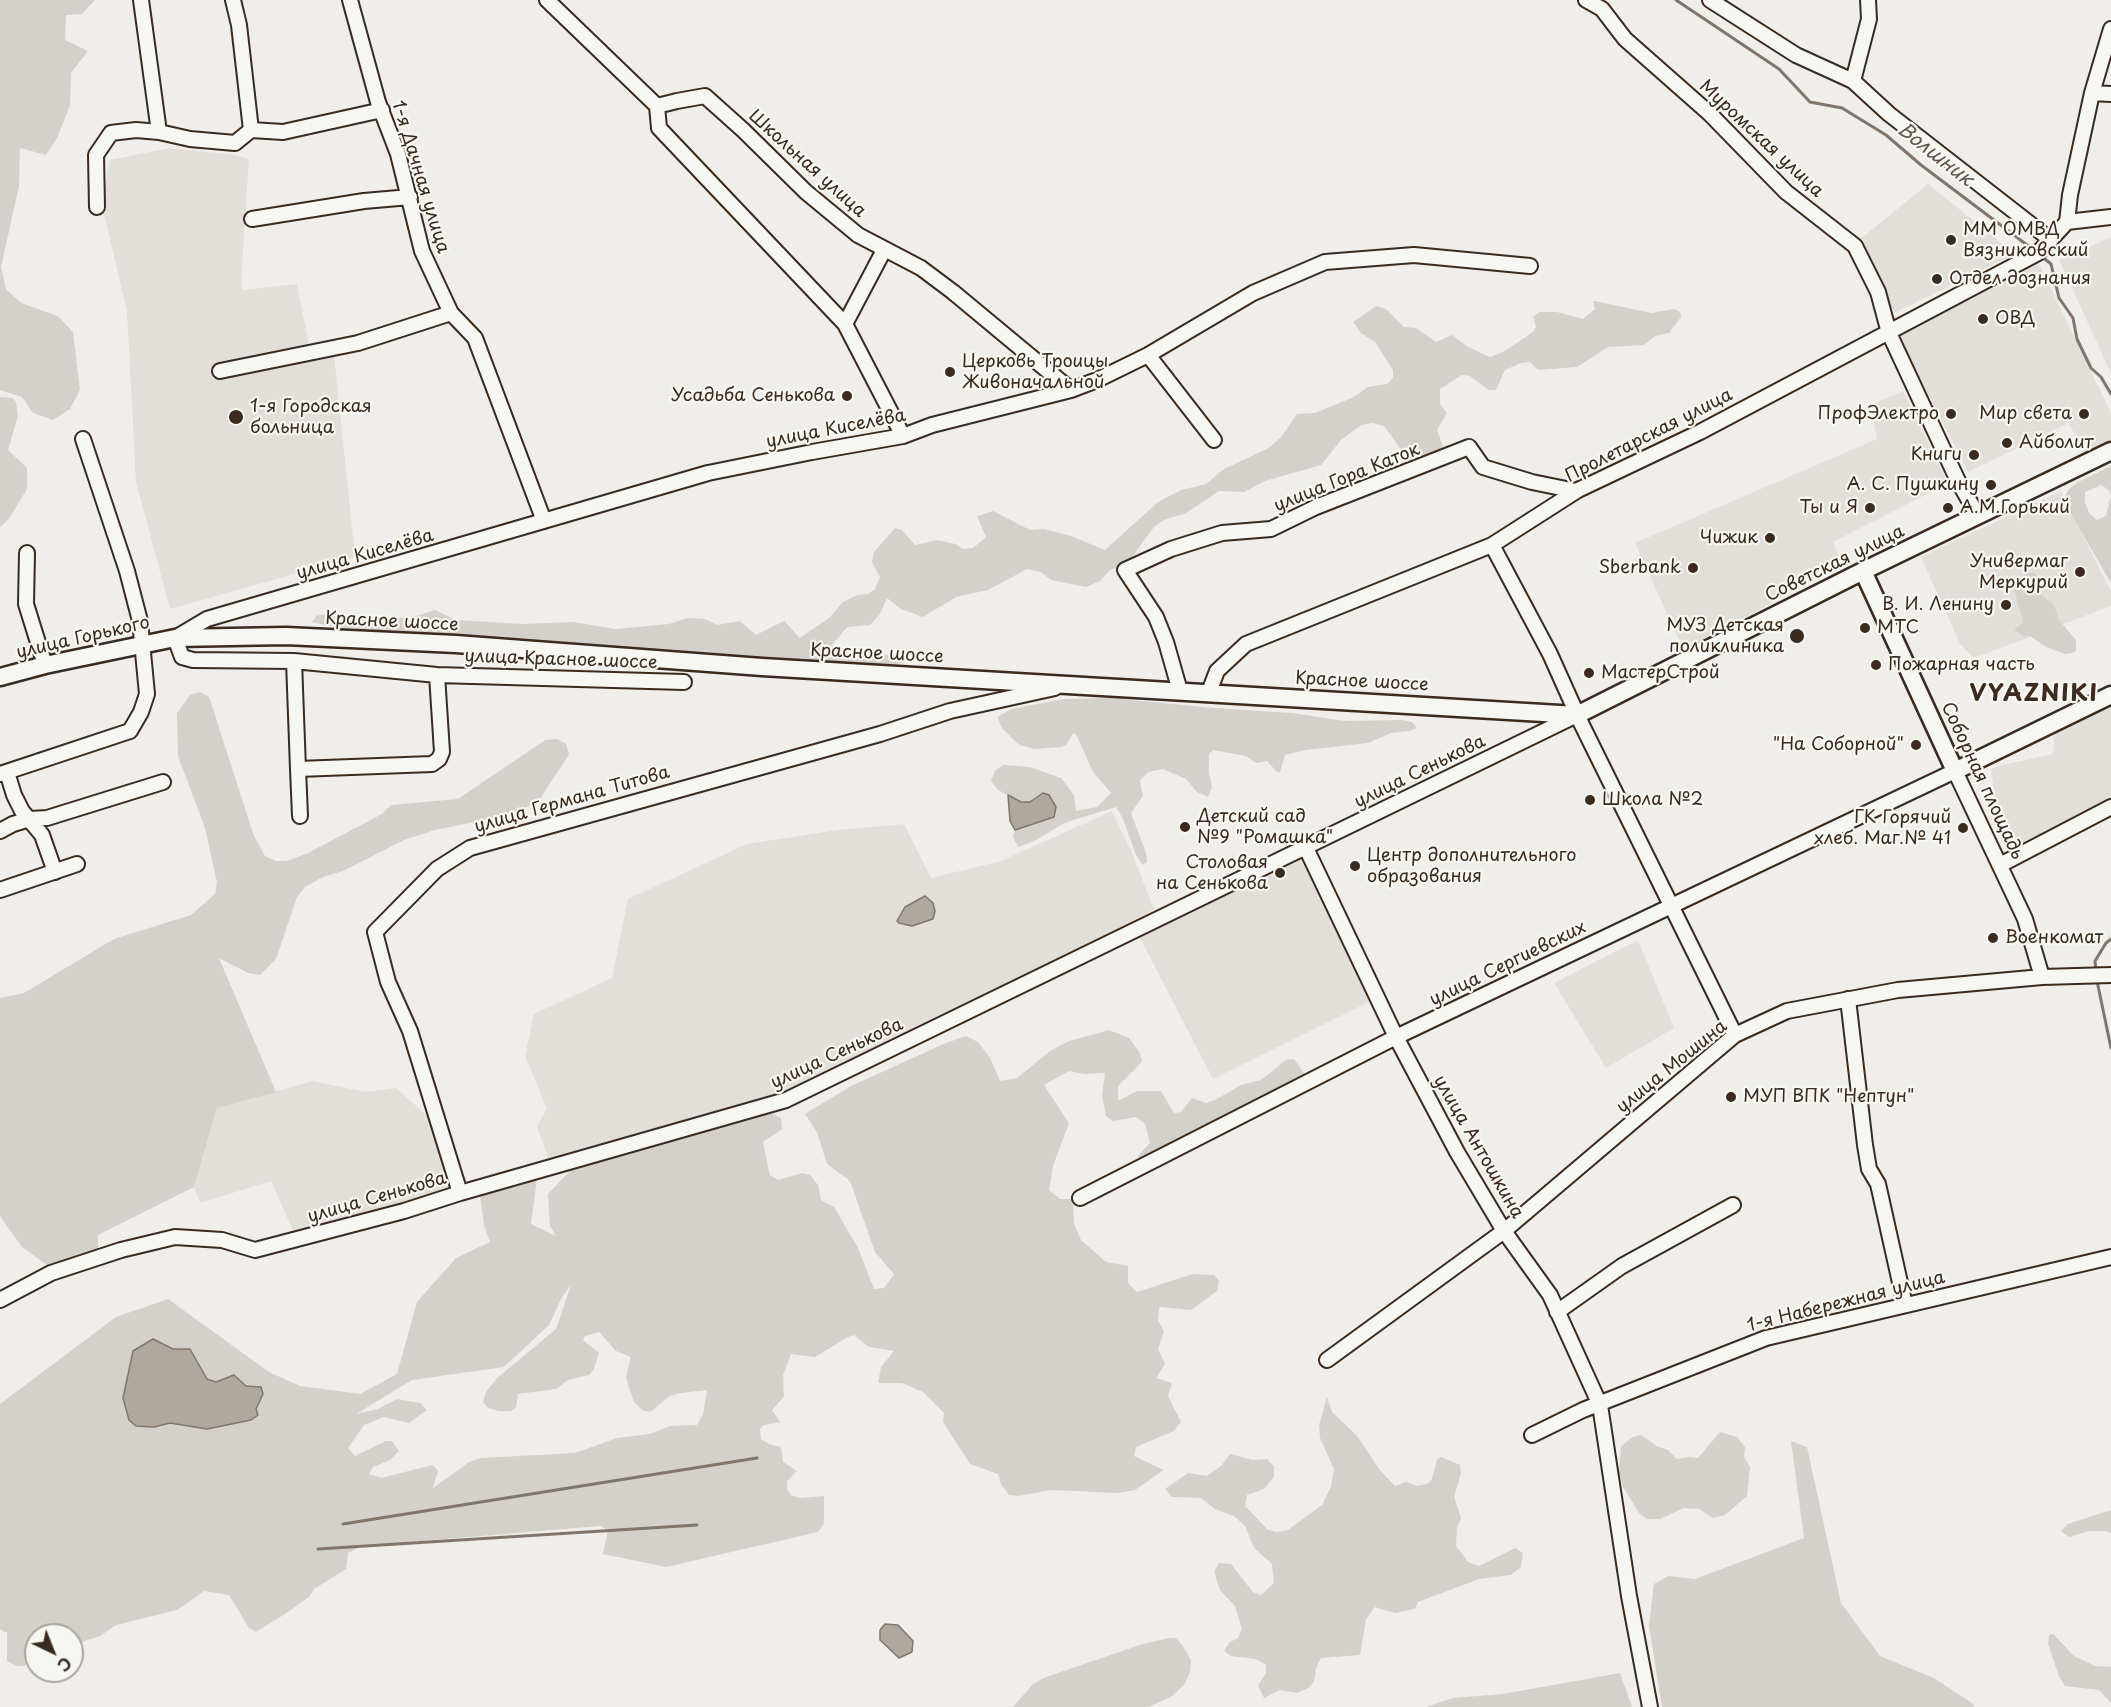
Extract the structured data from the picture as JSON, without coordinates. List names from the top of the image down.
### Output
{
  "streets": {
    "main road": [
      "Советская улица",
      "Красное шоссе",
      "улица Горького",
      "Соборная площадь"
    ],
    "street": [
      "Муромская улица",
      "Школьная улица",
      "1-я Дачная улица",
      "улица Киселёва",
      "Пролетарская улица",
      "улица Гора Каток",
      "улица Красное шоссе",
      "улица Сенькова",
      "улица Германа Титова",
      "улица Сергиевских",
      "улица Мошина",
      "улица Антошкина",
      "1-я Набережная улица"
    ]
  },
  "crossings": [
    ["Муромская улица", "Пролетарская улица"],
    ["Муромская улица", "Советская улица"],
    ["Школьная улица", "улица Киселёва"],
    ["1-я Дачная улица", "улица Киселёва"],
    ["улица Киселёва", "Красное шоссе"],
    ["улица Киселёва", "улица Горького"],
    ["улица Киселёва", "улица Красное шоссе"],
    ["Пролетарская улица", "улица Гора Каток"],
    ["Пролетарская улица", "Красное шоссе"],
    ["улица Гора Каток", "Красное шоссе"],
    ["Советская улица", "Красное шоссе"],
    ["Советская улица", "улица Сенькова"],
    ["Советская улица", "Соборная площадь"],
    ["Красное шоссе", "улица Горького"],
    ["Красное шоссе", "улица Красное шоссе"],
    ["Красное шоссе", "улица Сенькова"],
    ["Красное шоссе", "улица Германа Титова"],
    ["улица Горького", "улица Красное шоссе"],
    ["улица Сенькова", "улица Германа Титова"],
    ["улица Сенькова", "улица Антошкина"],
    ["Соборная площадь", "улица Сергиевских"],
    ["Соборная площадь", "улица Мошина"],
    ["улица Сергиевских", "улица Антошкина"],
    ["улица Мошина", "улица Антошкина"],
    ["улица Антошкина", "1-я Набережная улица"]
  ],
  "districts": ["VYAZNIKI"],
  "water": ["Волшник"],
  "places": [
    "ММ ОМВД Вязниковский",
    "Отдел дознания",
    "ОВД",
    "Церковь Троицы Живоначальной",
    "Усадьба Сенькова",
    "ПрофЭлектро",
    "Мир света",
    "1-я Городская больница",
    "Айболит",
    "Книги",
    "А. С. Пушкину",
    "Ты и Я",
    "А.М.Горький",
    "Чижик",
    "Sberbank",
    "Универмаг Меркурий",
    "В. И. Ленину",
    "МТС",
    "МУЗ Детская поликлиника",
    "Пожарная часть",
    "МастерСтрой",
    "\"На Соборной\"",
    "Школа №2",
    "Детский сад №9 \"Ромашка\"",
    "ГК Горячий хлеб. Маг.№ 41",
    "Центр дополнительного образования",
    "Столовая на Сенькова",
    "Военкомат",
    "МУП ВПК \"Нептун\""
  ],
  "north": "bottom right"
}
